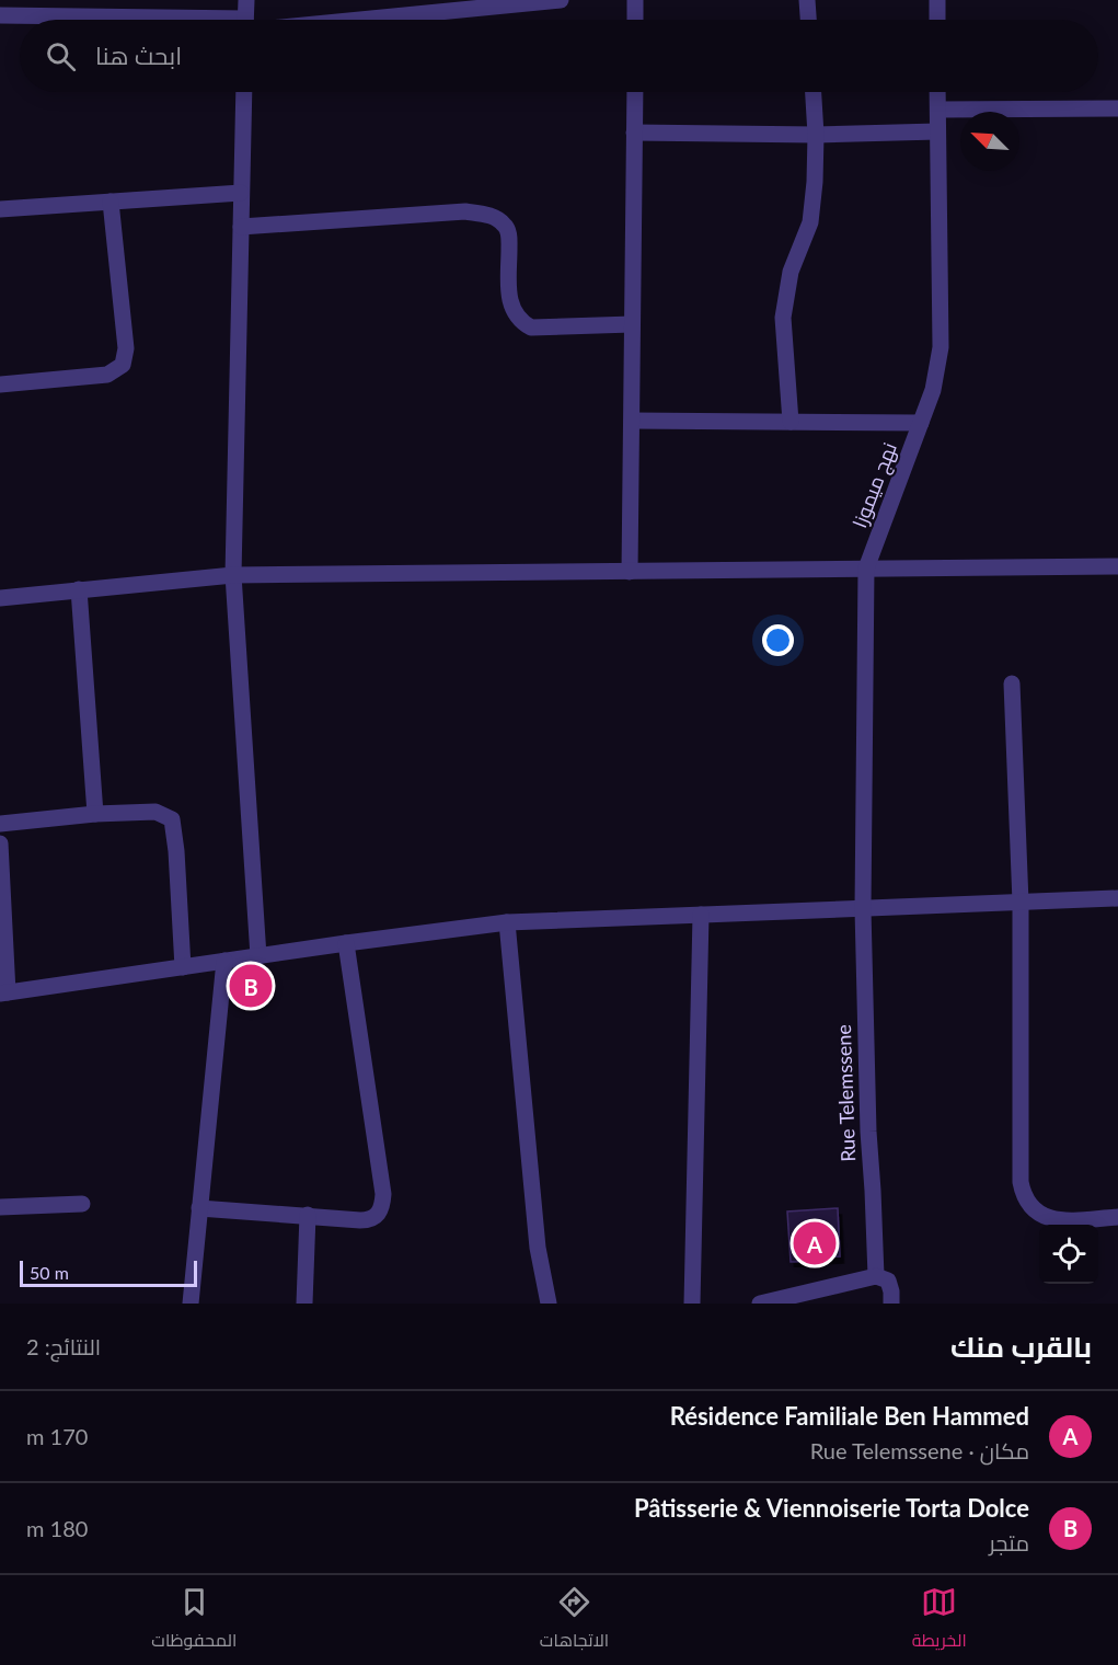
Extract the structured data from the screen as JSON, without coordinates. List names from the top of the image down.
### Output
{
  "streets": {
    "street": ["نهج ميموزا", "Rue Telemssene"]
  },
  "crossings": [
    ["نهج ميموزا", "Rue Telemssene"]
  ],
  "scale_bar": "50 m",
  "north": "top left",
  "page": {
    "search": "ابحث هنا",
    "pins": ["B", "A"],
    "scale": "50 m",
    "heading": ["بالقرب منك", "النتائج: 2"],
    "list": [
      {
        "mark": "A",
        "name": "Résidence Familiale Ben Hammed",
        "note": "مكان · Rue Telemssene",
        "value": "170 m"
      },
      {
        "mark": "B",
        "name": "Pâtisserie & Viennoiserie Torta Dolce",
        "note": "متجر",
        "value": "180 m"
      }
    ],
    "nav": ["الخريطة", "الاتجاهات", "المحفوظات"]
  }
}
